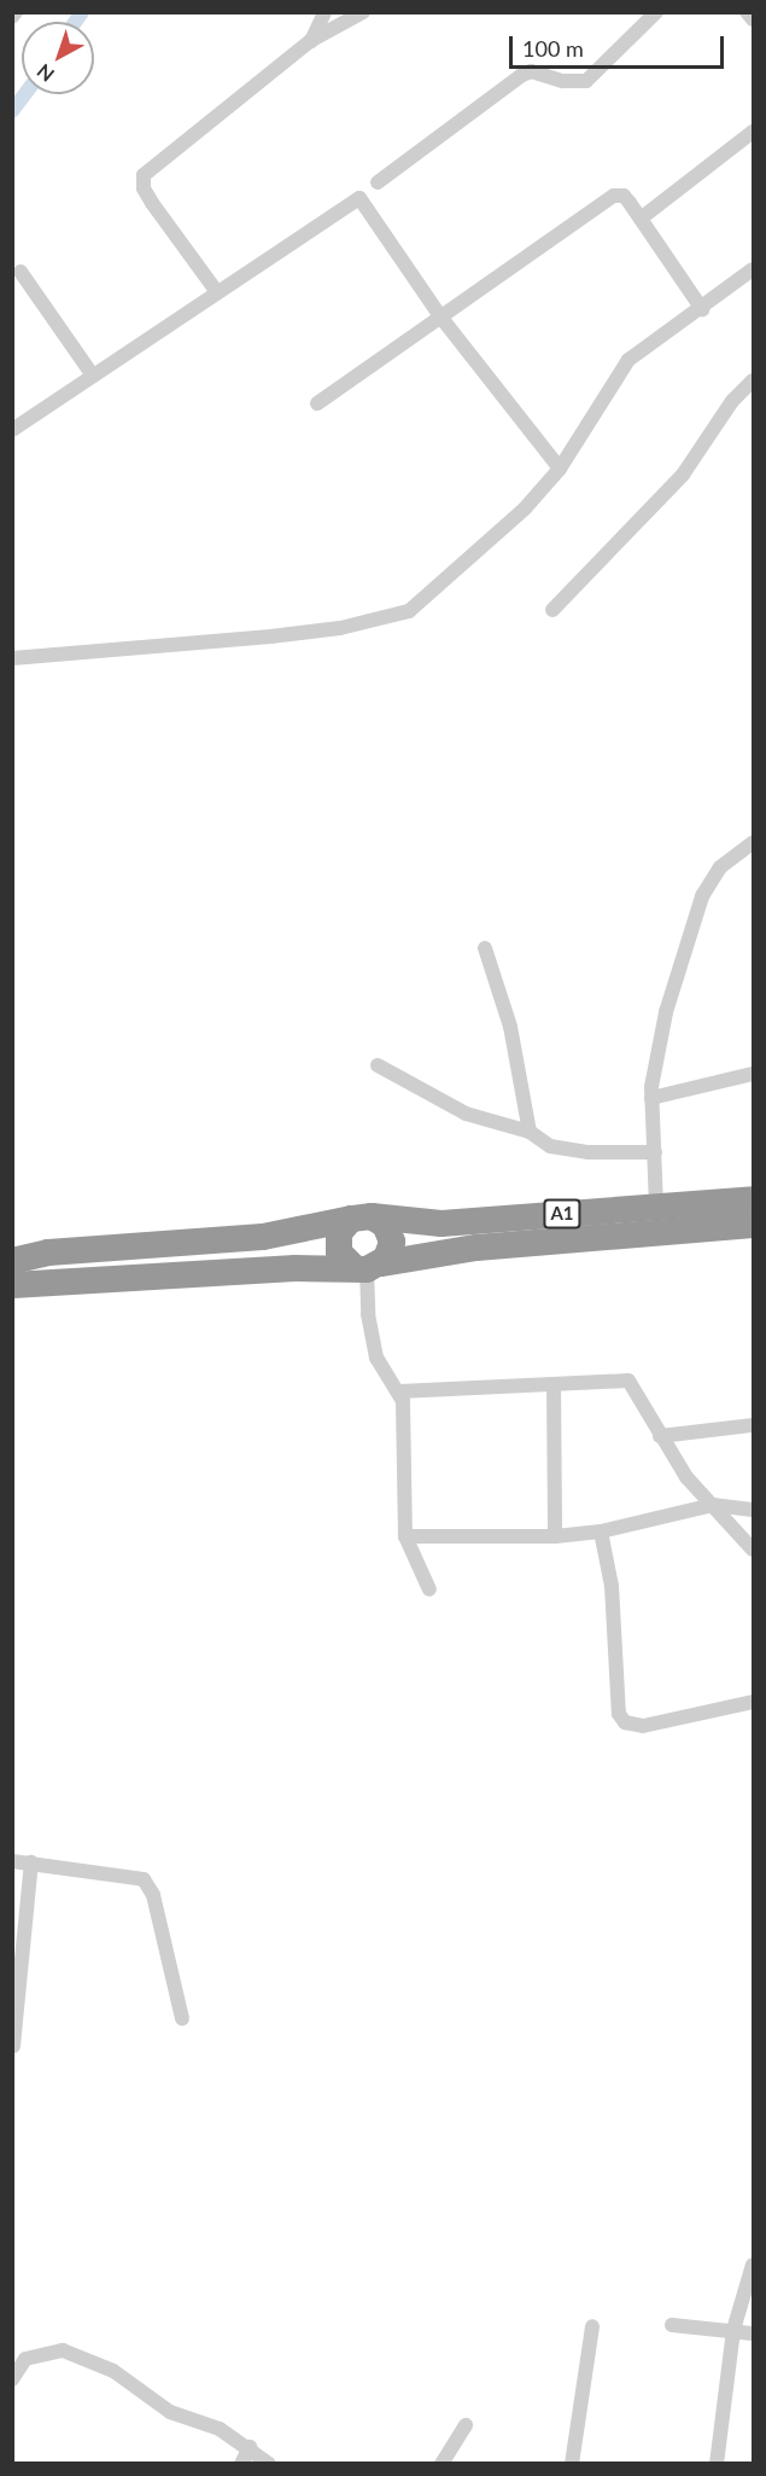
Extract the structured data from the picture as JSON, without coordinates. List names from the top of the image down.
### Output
{
  "streets": {
    "highway": ["A1"]
  },
  "scale_bar": "100 m",
  "north": "bottom left"
}
